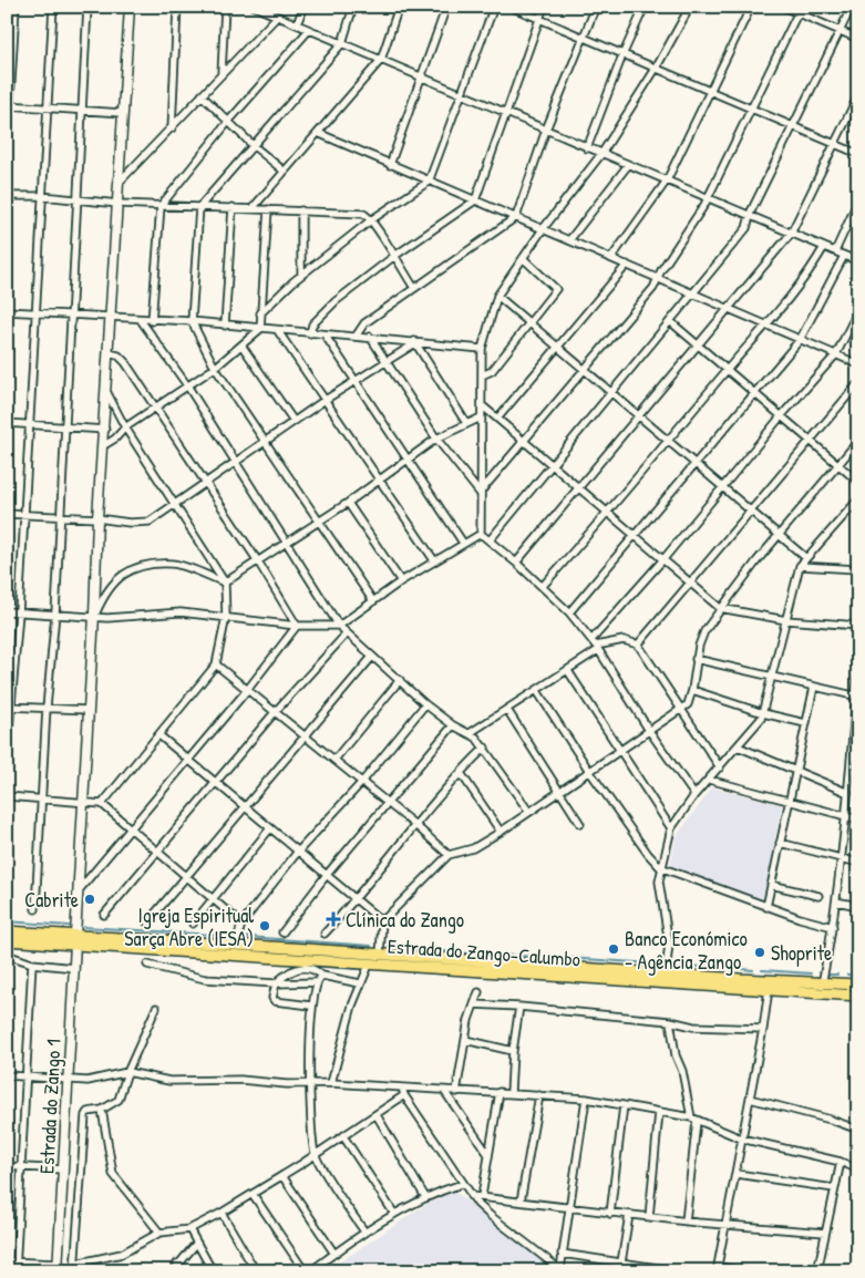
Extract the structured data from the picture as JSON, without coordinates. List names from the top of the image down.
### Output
{
  "streets": {
    "main road": ["Estrada do Zango-Calumbo"],
    "street": ["Estrada do Zango 1"]
  },
  "crossings": [
    ["Estrada do Zango-Calumbo", "Estrada do Zango 1"]
  ],
  "places": {
    "other": [
      "Cabrite",
      "Igreja Espiritual Sarça Abre (IESA)",
      "Banco Económico - Agência Zango",
      "Shoprite"
    ],
    "health": ["Clínica do Zango"]
  }
}
